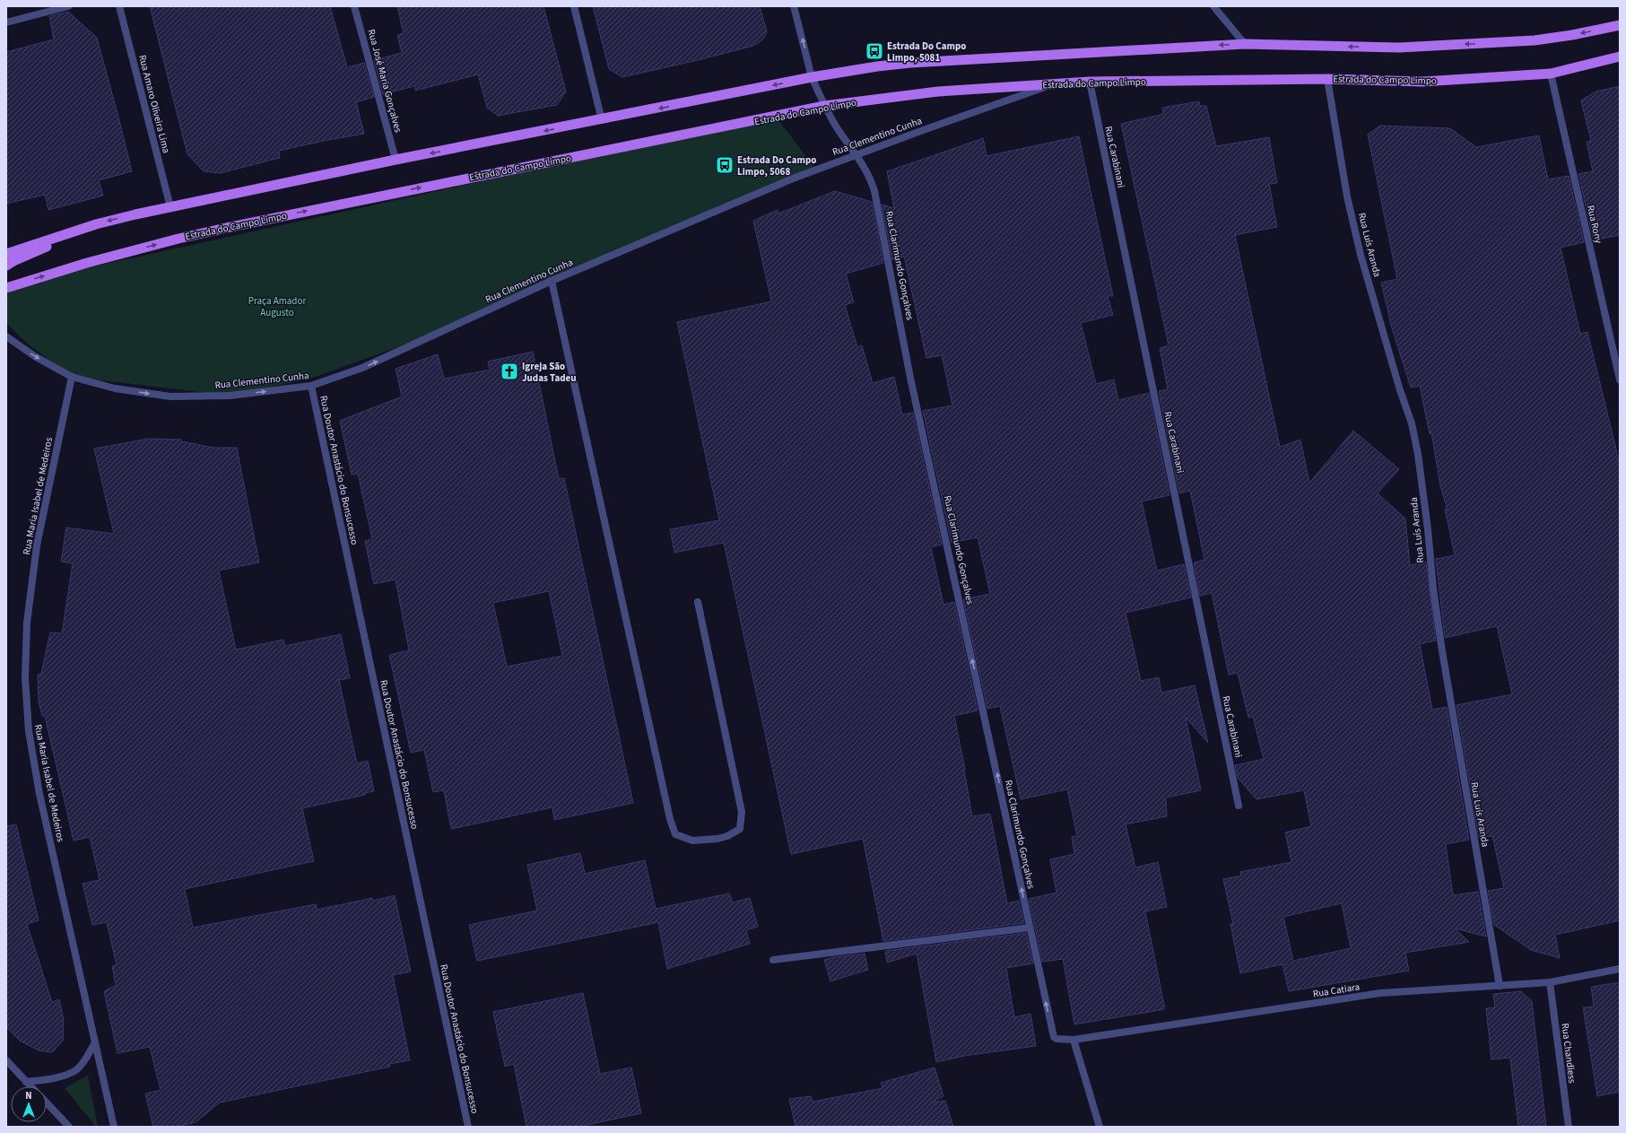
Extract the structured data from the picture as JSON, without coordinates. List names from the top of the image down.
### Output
{
  "streets": {
    "main road": ["Estrada do Campo Limpo"],
    "street": [
      "Rua José Maria Gonçalves",
      "Rua Amaro Oliveira Lima",
      "Rua Clementino Cunha",
      "Rua Carabinani",
      "Rua Rony",
      "Rua Luís Aranda",
      "Rua Clarimundo Gonçalves",
      "Rua Doutor Anastácio do Bonsucesso",
      "Rua Maria Isabel de Medeiros",
      "Rua Catiara",
      "Rua Chandless"
    ]
  },
  "crossings": [
    ["Estrada do Campo Limpo", "Rua Clementino Cunha"],
    ["Estrada do Campo Limpo", "Rua Carabinani"],
    ["Estrada do Campo Limpo", "Rua Rony"],
    ["Estrada do Campo Limpo", "Rua Luís Aranda"],
    ["Estrada do Campo Limpo", "Rua Clarimundo Gonçalves"],
    ["Rua Clementino Cunha", "Rua Clarimundo Gonçalves"],
    ["Rua Clementino Cunha", "Rua Doutor Anastácio do Bonsucesso"],
    ["Rua Clementino Cunha", "Rua Maria Isabel de Medeiros"],
    ["Rua Luís Aranda", "Rua Catiara"],
    ["Rua Clarimundo Gonçalves", "Rua Catiara"],
    ["Rua Catiara", "Rua Chandless"]
  ],
  "one_way": ["Rua Clementino Cunha", "Rua Clarimundo Gonçalves"],
  "parks": ["Praça Amador Augusto"],
  "places": {
    "bus stop": ["Estrada Do Campo Limpo, 5081", "Estrada Do Campo Limpo, 5068"],
    "church": ["Igreja São Judas Tadeu"]
  },
  "north": "top"
}
